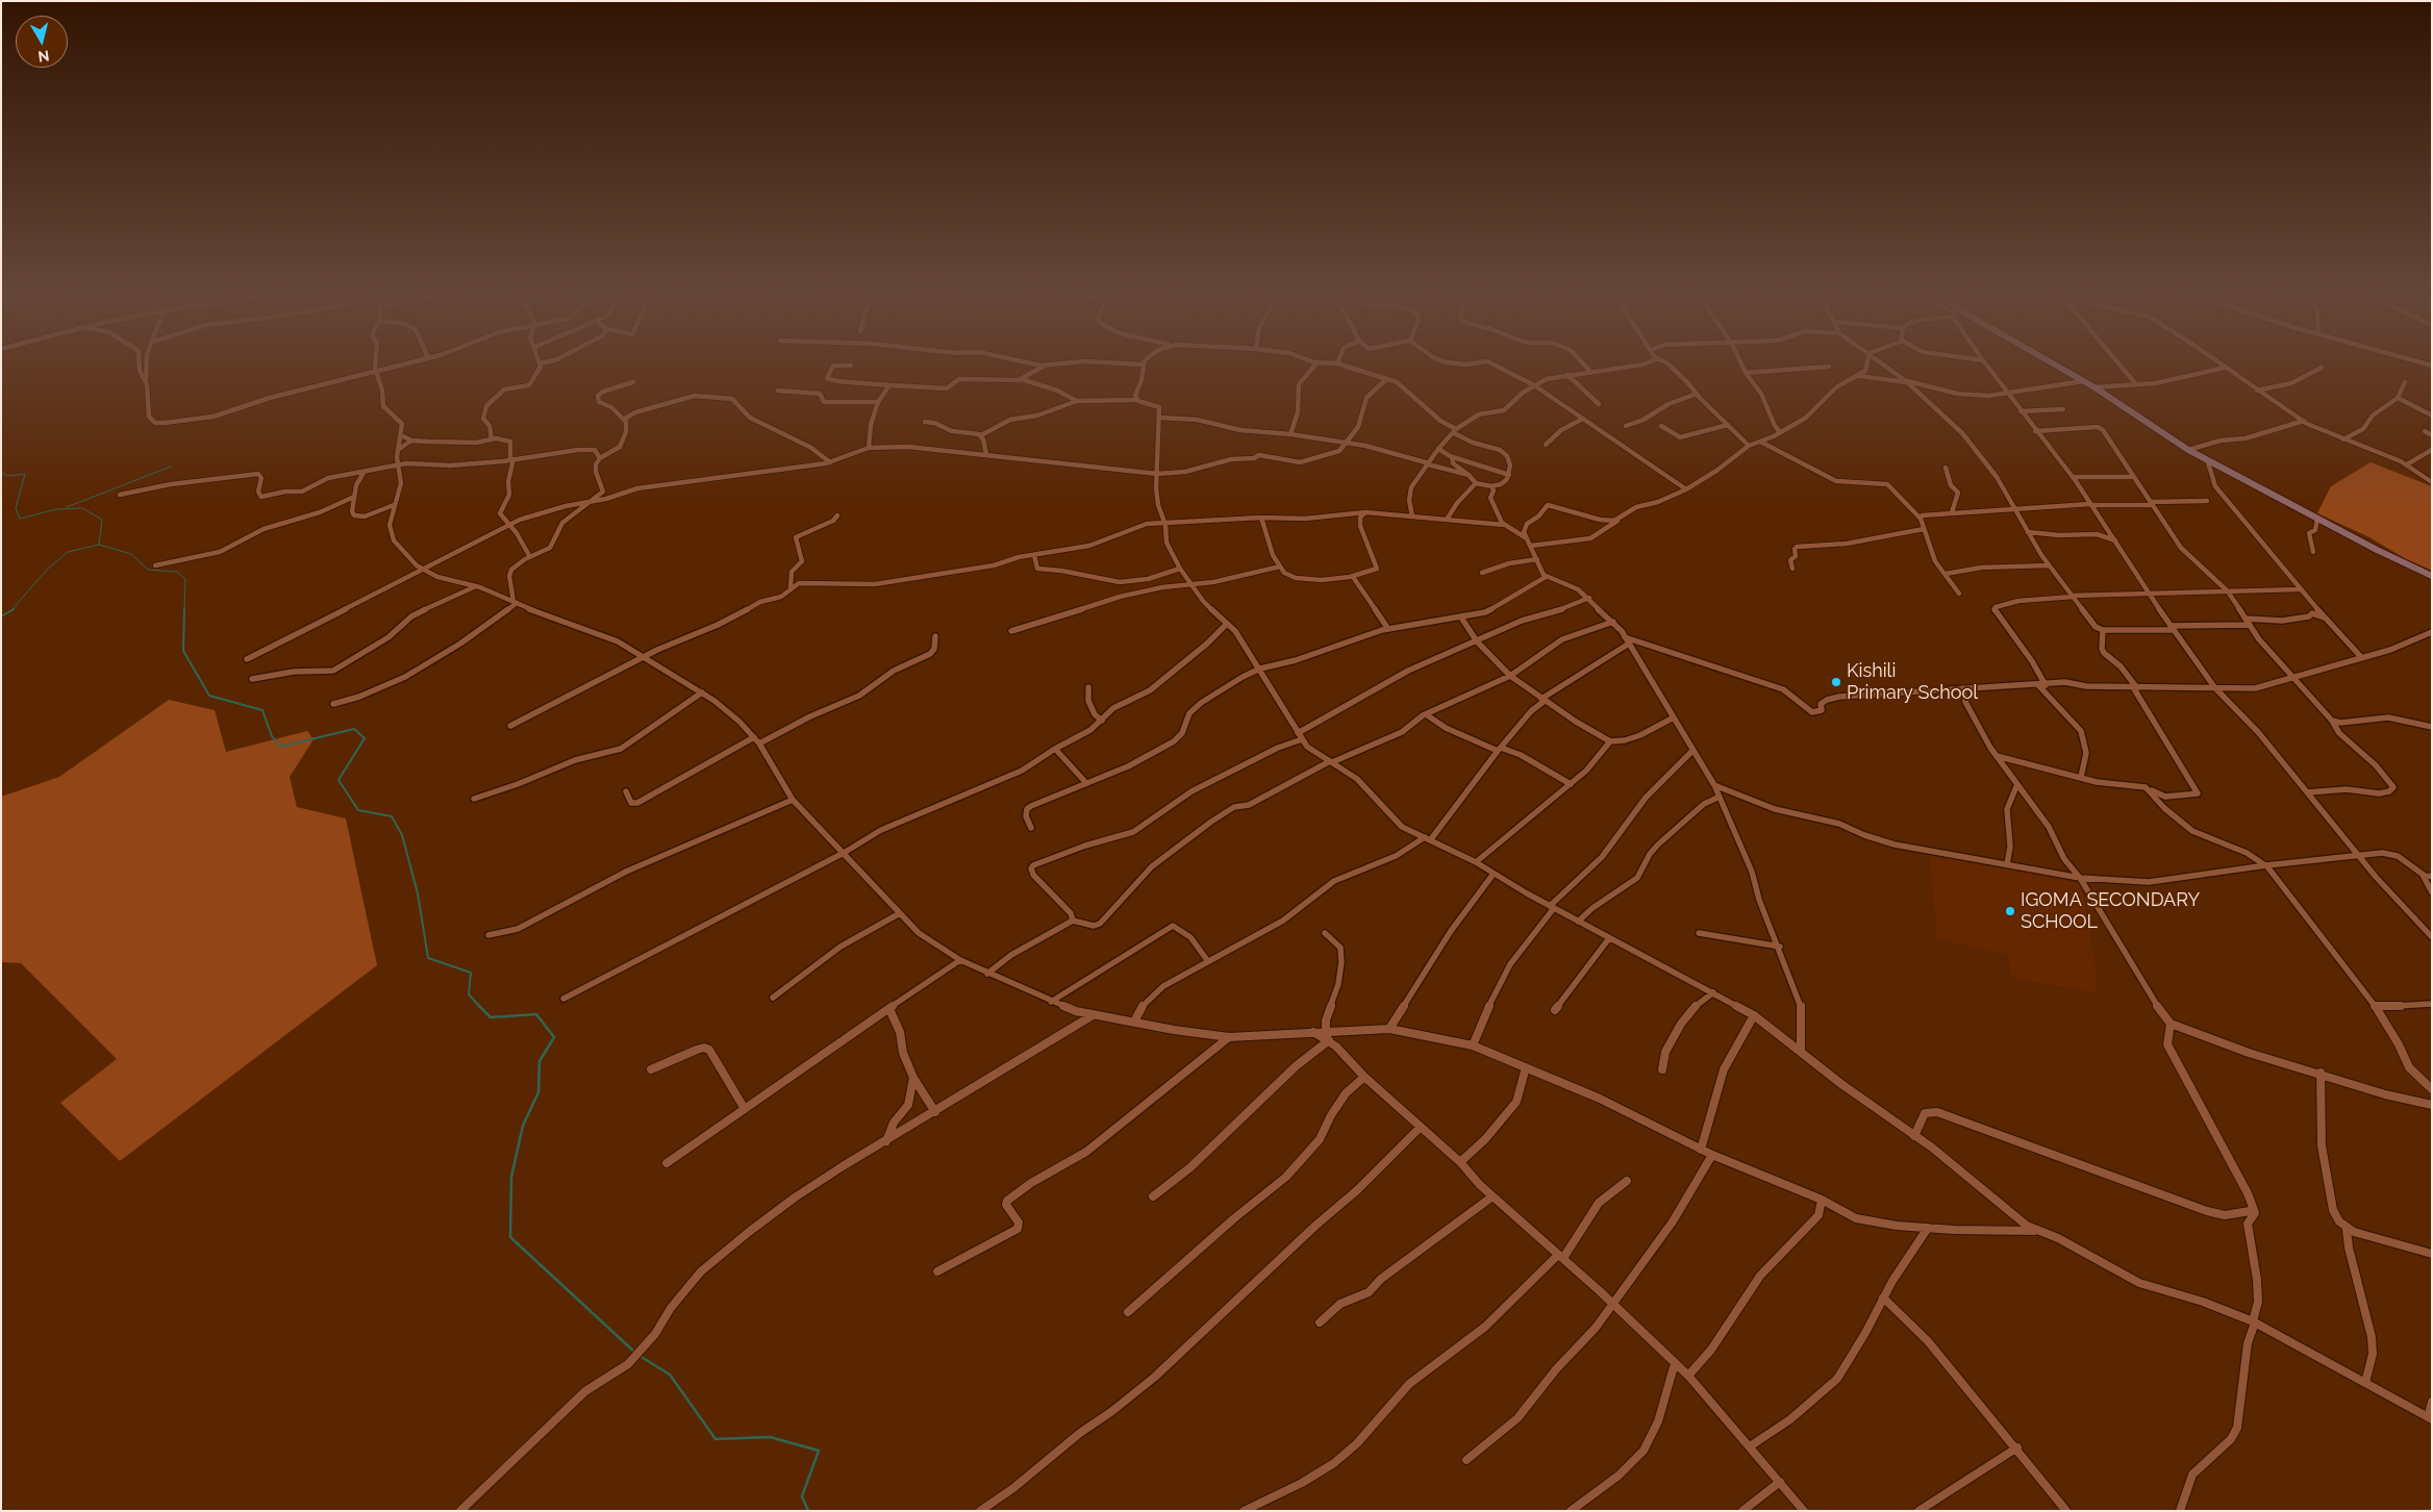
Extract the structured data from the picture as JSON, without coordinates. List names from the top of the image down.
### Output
{
  "places": ["Kishili Primary School", "IGOMA SECONDARY SCHOOL"],
  "north": "bottom"
}
